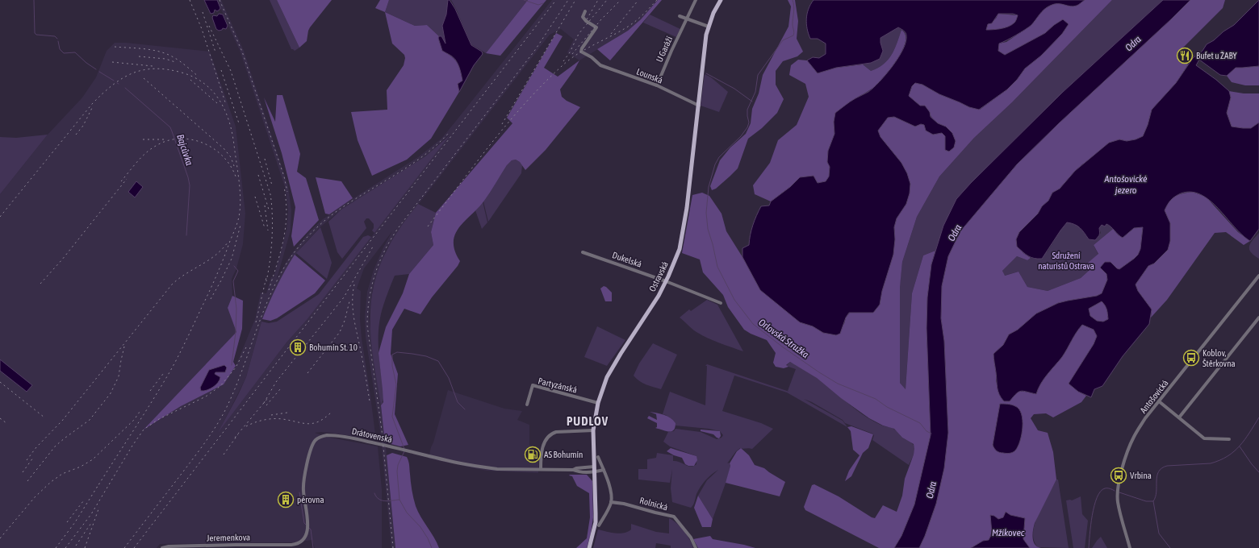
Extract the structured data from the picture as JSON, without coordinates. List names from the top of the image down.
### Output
{
  "streets": {
    "main road": ["Ostravská"],
    "street": [
      "U Garáží",
      "Lounská",
      "Dukelská",
      "Partyzánská",
      "Antošovická",
      "Drátovenská",
      "Rolnická",
      "Jeremenkova"
    ]
  },
  "crossings": [
    ["U Garáží", "Lounská"],
    ["Lounská", "Ostravská"],
    ["Dukelská", "Ostravská"],
    ["Ostravská", "Partyzánská"],
    ["Ostravská", "Drátovenská"],
    ["Drátovenská", "Jeremenkova"]
  ],
  "districts": ["PUDLOV"],
  "water": [
    "Odra",
    "Bajcůvka",
    "Antošovické jezero",
    "Orlovská Stružka",
    "Mžíkovec"
  ],
  "parks": ["Sdružení naturistů Ostrava"],
  "places": {
    "restaurant": ["Bufet u ŽABY"],
    "building": ["Bohumín St. 10", "pérovna"],
    "bus stop": ["Koblov, Štěrkovna", "Vrbina"],
    "fuel station": ["AS Bohumín"]
  }
}
